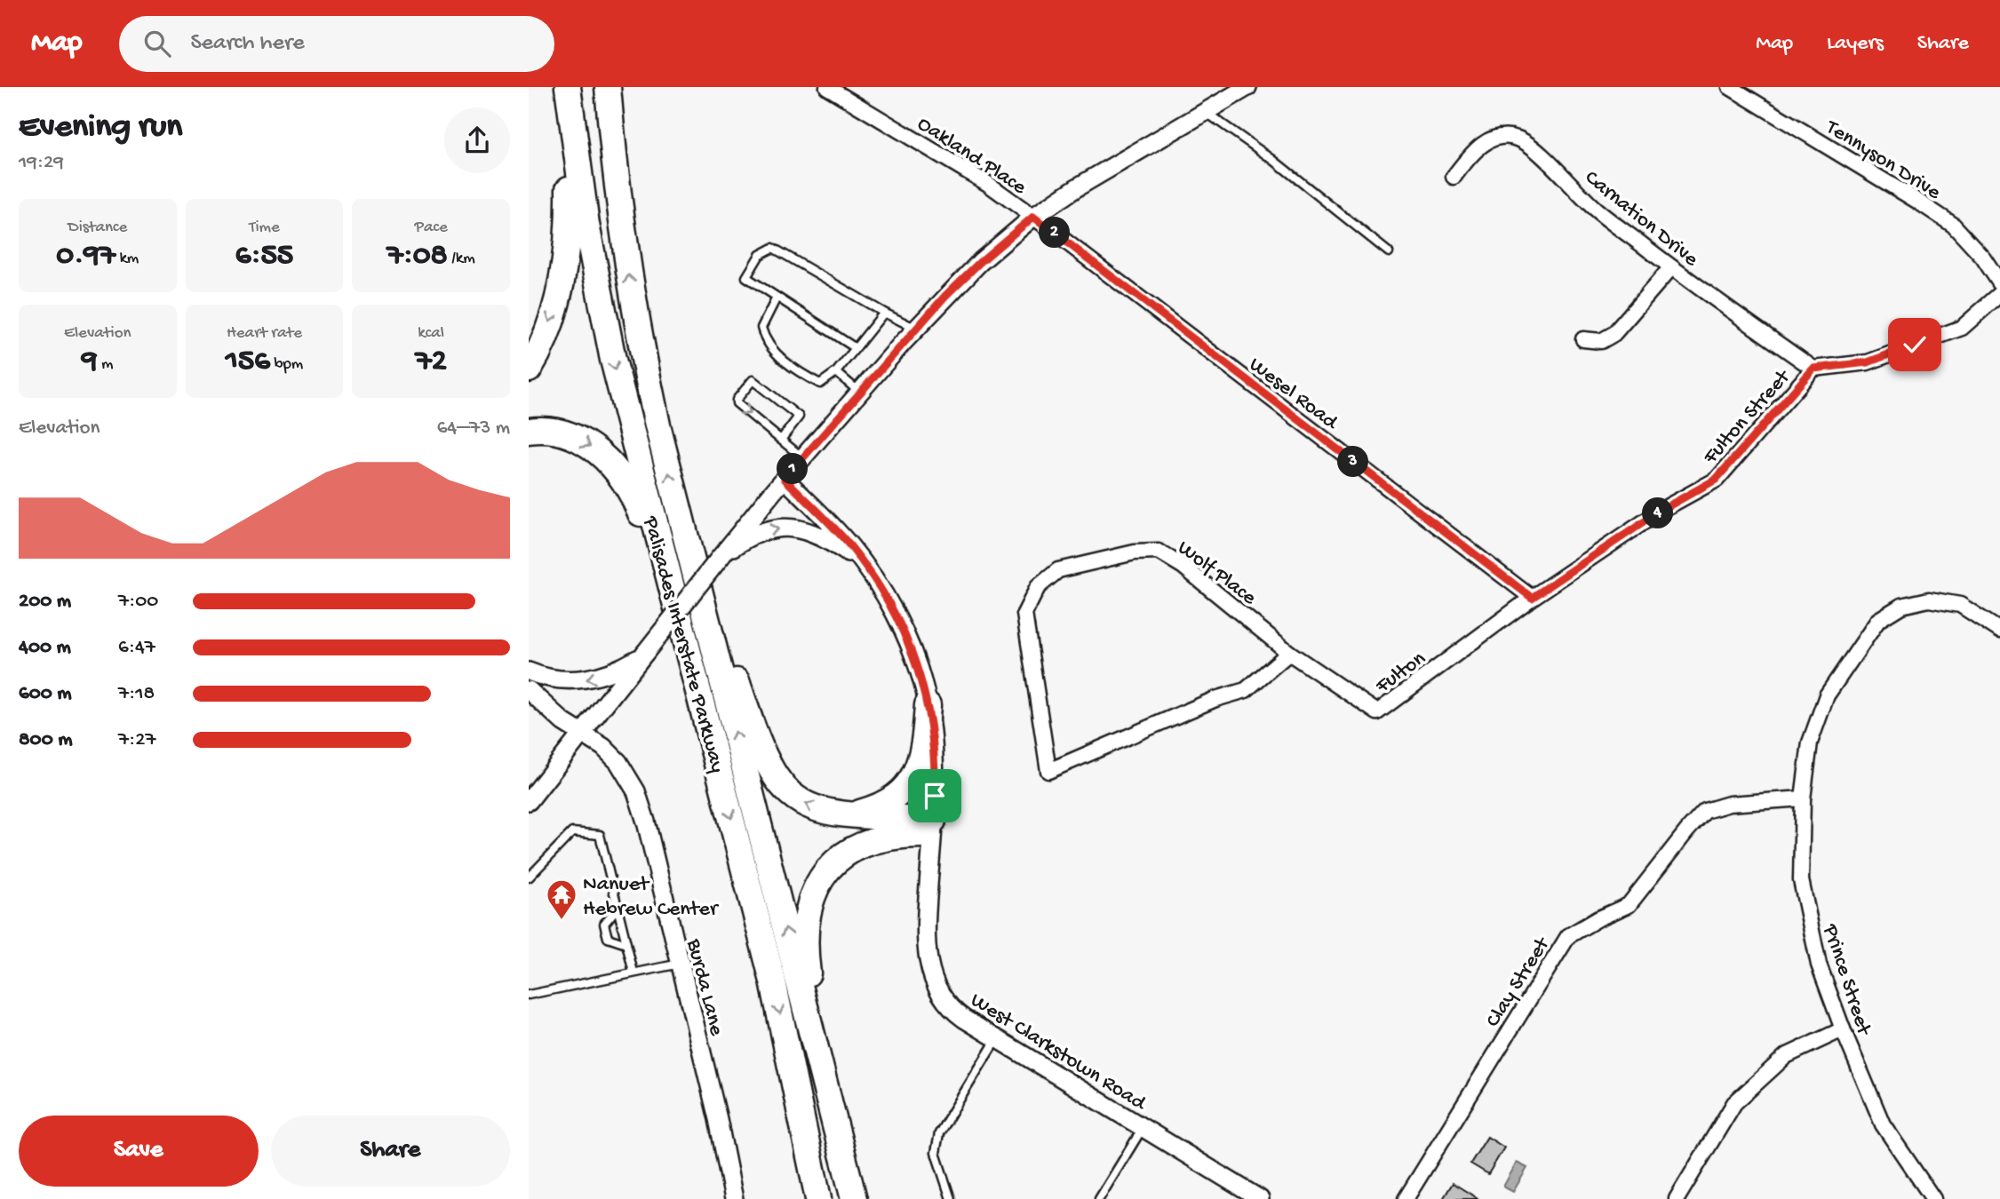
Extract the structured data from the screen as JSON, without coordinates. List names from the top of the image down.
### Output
{
  "streets": {
    "highway": ["Palisades Interstate Parkway"],
    "street": [
      "Oakland Place",
      "Tennyson Drive",
      "Carnation Drive",
      "Wesel Road",
      "Fulton Street",
      "Wolf Place",
      "Fulton",
      "Prince Street",
      "Clay Street",
      "Burda Lane",
      "West Clarkstown Road"
    ]
  },
  "crossings": [
    ["Oakland Place", "Wesel Road"],
    ["Carnation Drive", "Fulton Street"],
    ["Wesel Road", "Fulton Street"],
    ["Wesel Road", "Fulton"],
    ["Fulton Street", "Fulton"],
    ["Wolf Place", "Fulton"],
    ["Prince Street", "Clay Street"]
  ],
  "places": {
    "temple": ["Nanuet Hebrew Center"]
  },
  "page": {
    "header": "Map",
    "search": "Search here",
    "nav": ["Map", "Layers", "Share"],
    "heading": ["Evening run", "19:29"],
    "stats": [
      ["Distance", "0.97 km"],
      ["Time", "6:55"],
      ["Pace", "7:08 /km"],
      ["Elevation", "9 m"],
      ["Heart rate", "156 bpm"],
      ["kcal", "72"]
    ],
    "pins": [
      "2",
      "3",
      "1",
      "4"
    ],
    "chart": ["Elevation", "64–73 m"],
    "list": [
      {
        "name": "200 m",
        "note": "7:00"
      },
      {
        "name": "400 m",
        "note": "6:47"
      },
      {
        "name": "600 m",
        "note": "7:18"
      },
      {
        "name": "800 m",
        "note": "7:27"
      }
    ],
    "buttons": ["Save", "Share"]
  }
}
